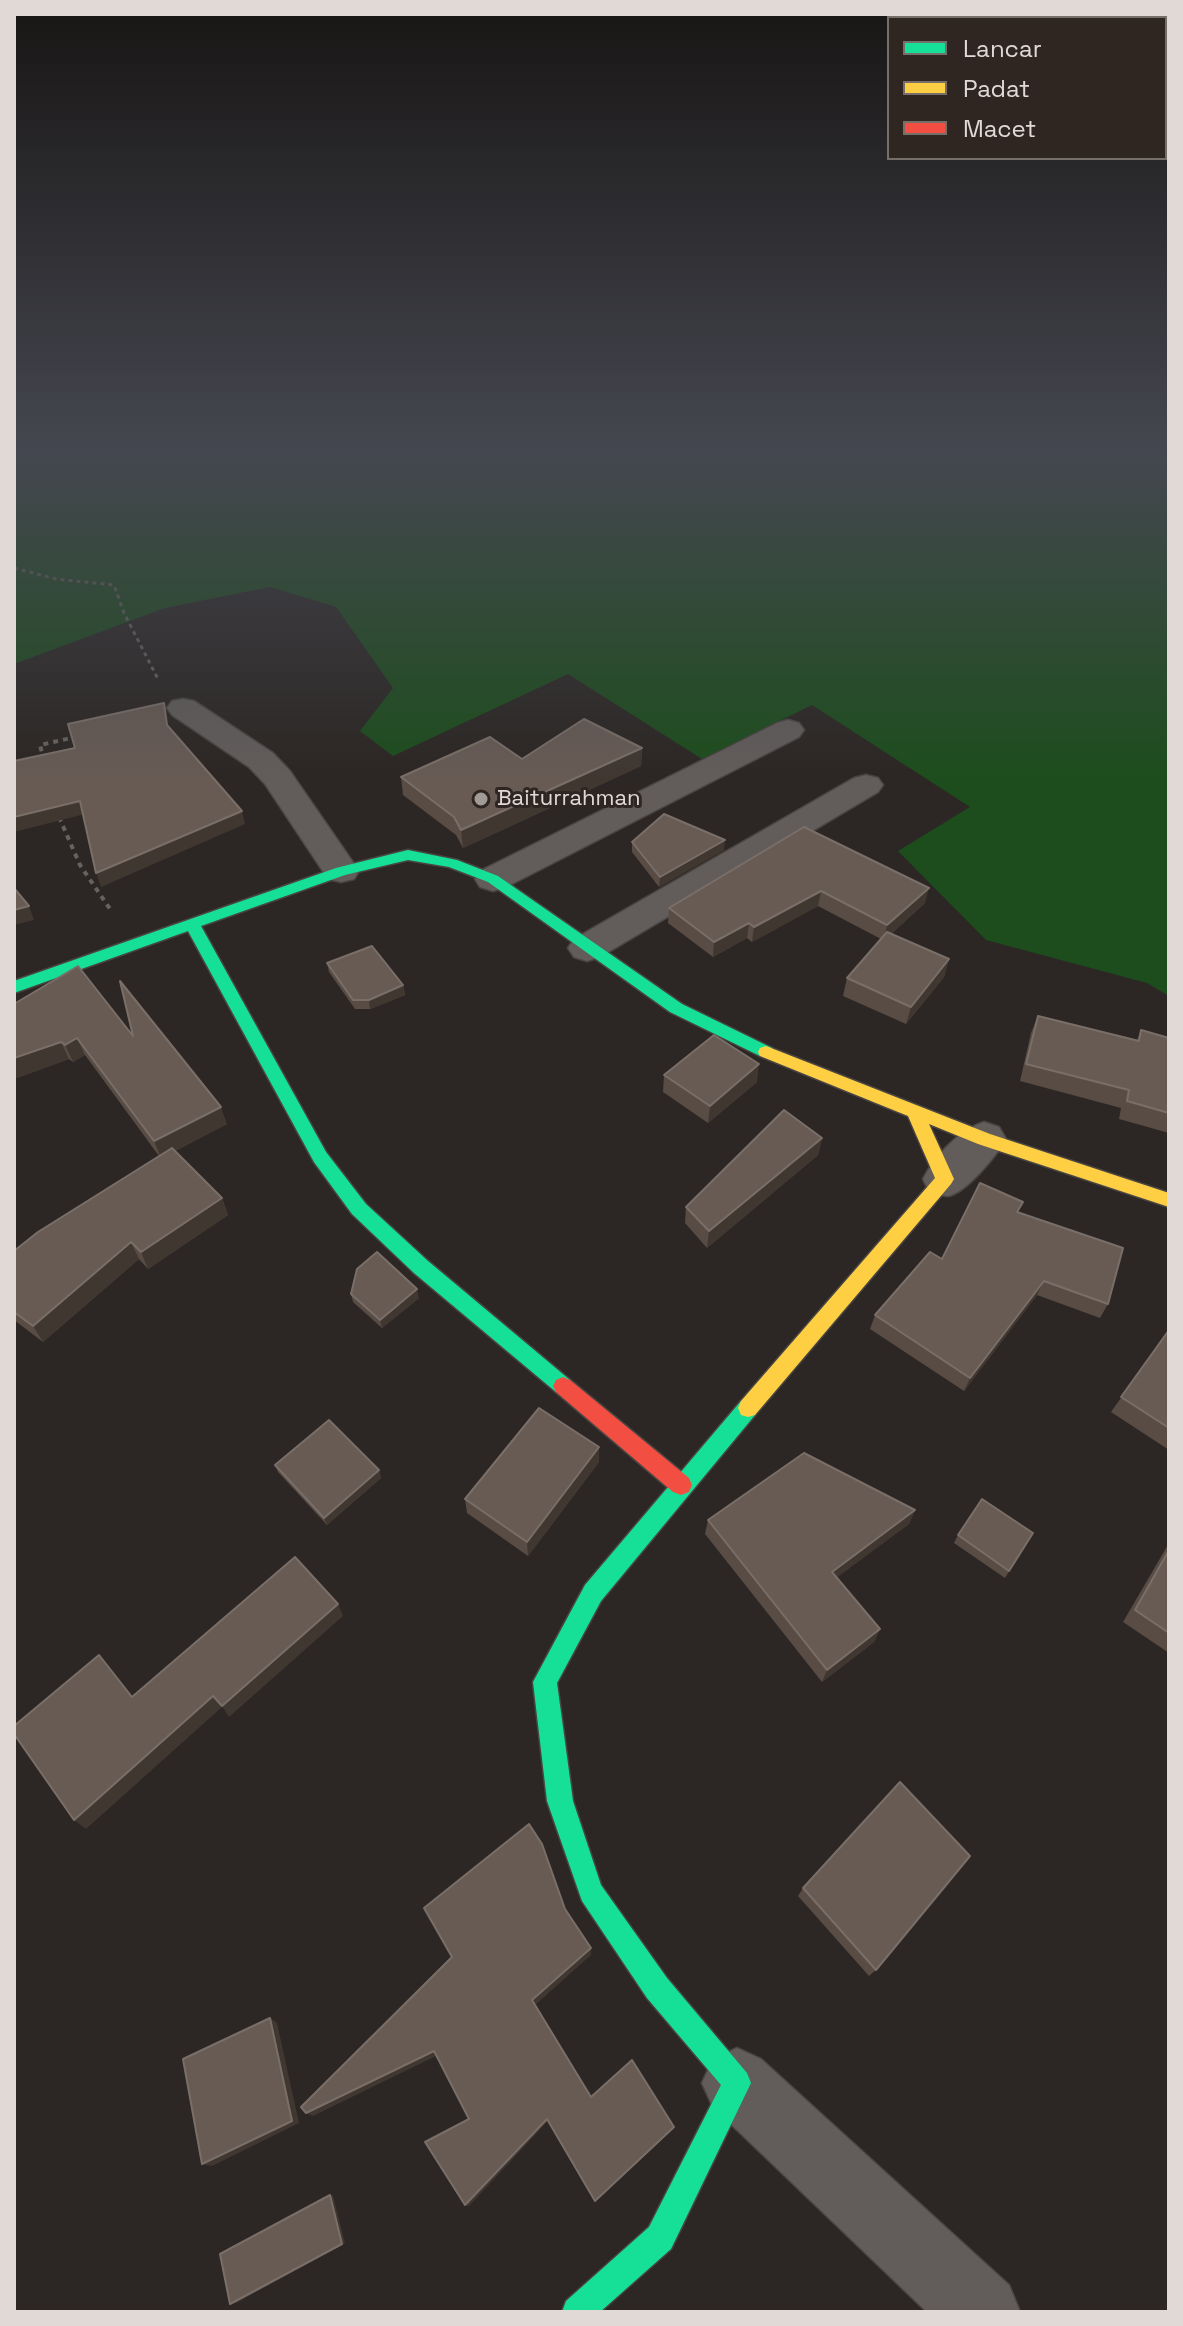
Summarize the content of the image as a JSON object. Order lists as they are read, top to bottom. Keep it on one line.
{"places":["Baiturrahman"],"legend":["Lancar","Padat","Macet"]}
